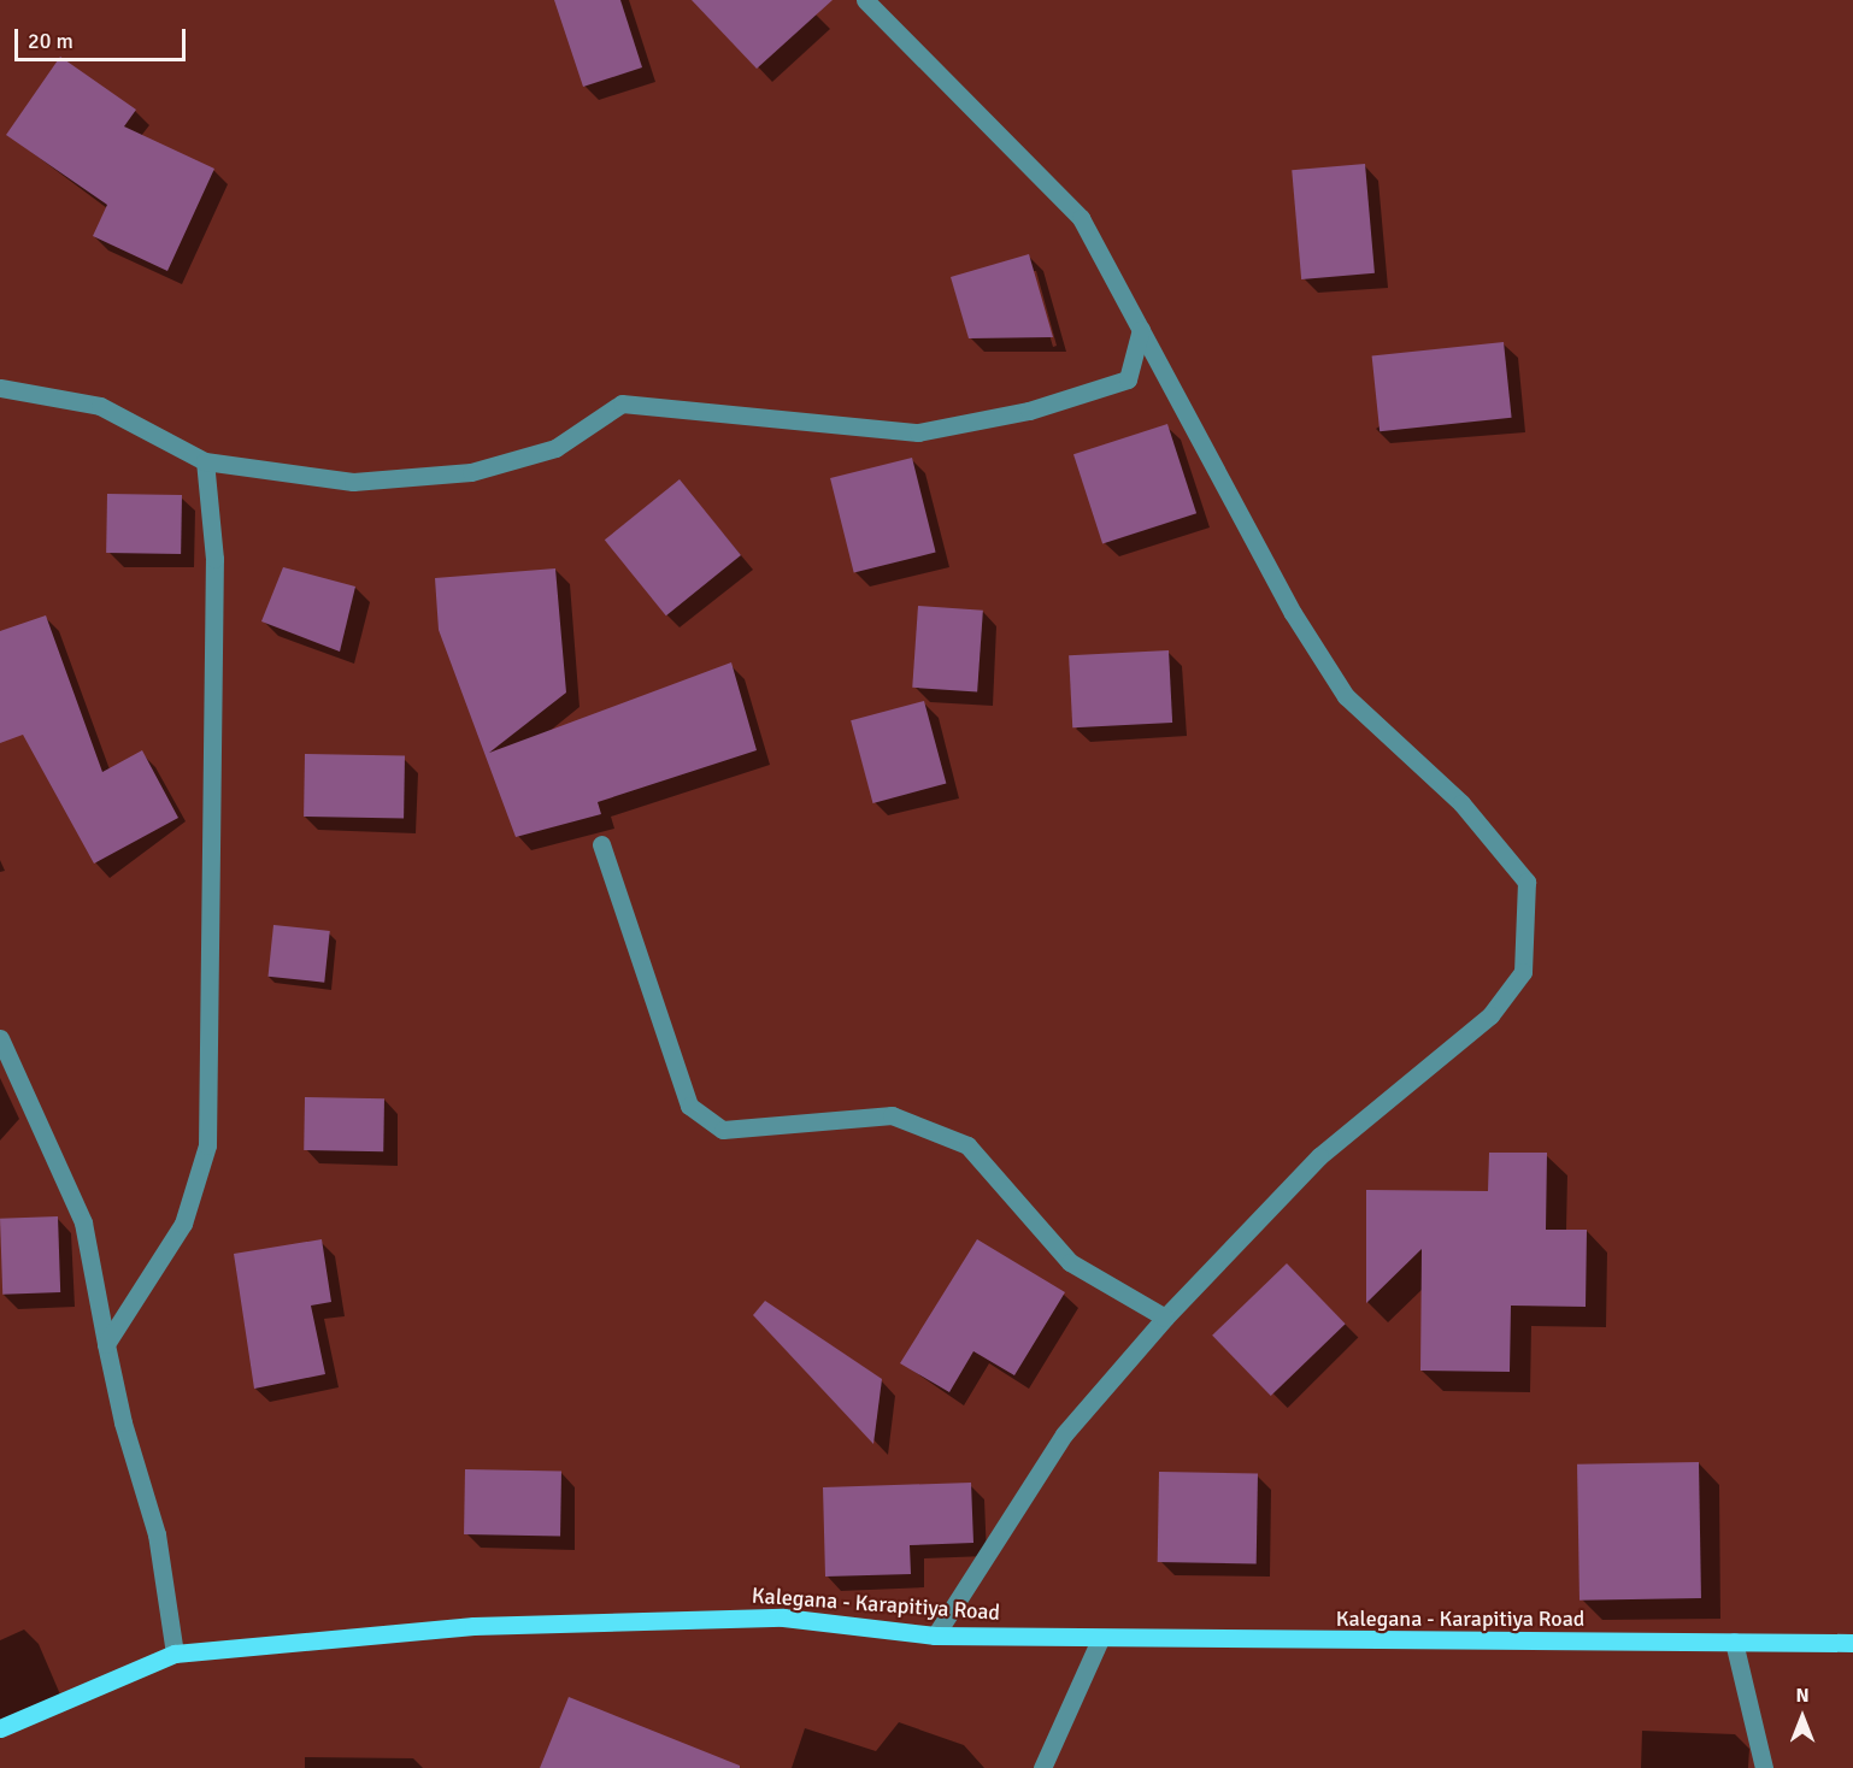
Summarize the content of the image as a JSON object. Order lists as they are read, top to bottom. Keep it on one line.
{"streets":{"main road":["Kalegana - Karapitiya Road"]},"scale_bar":"20 m","north":"top"}
